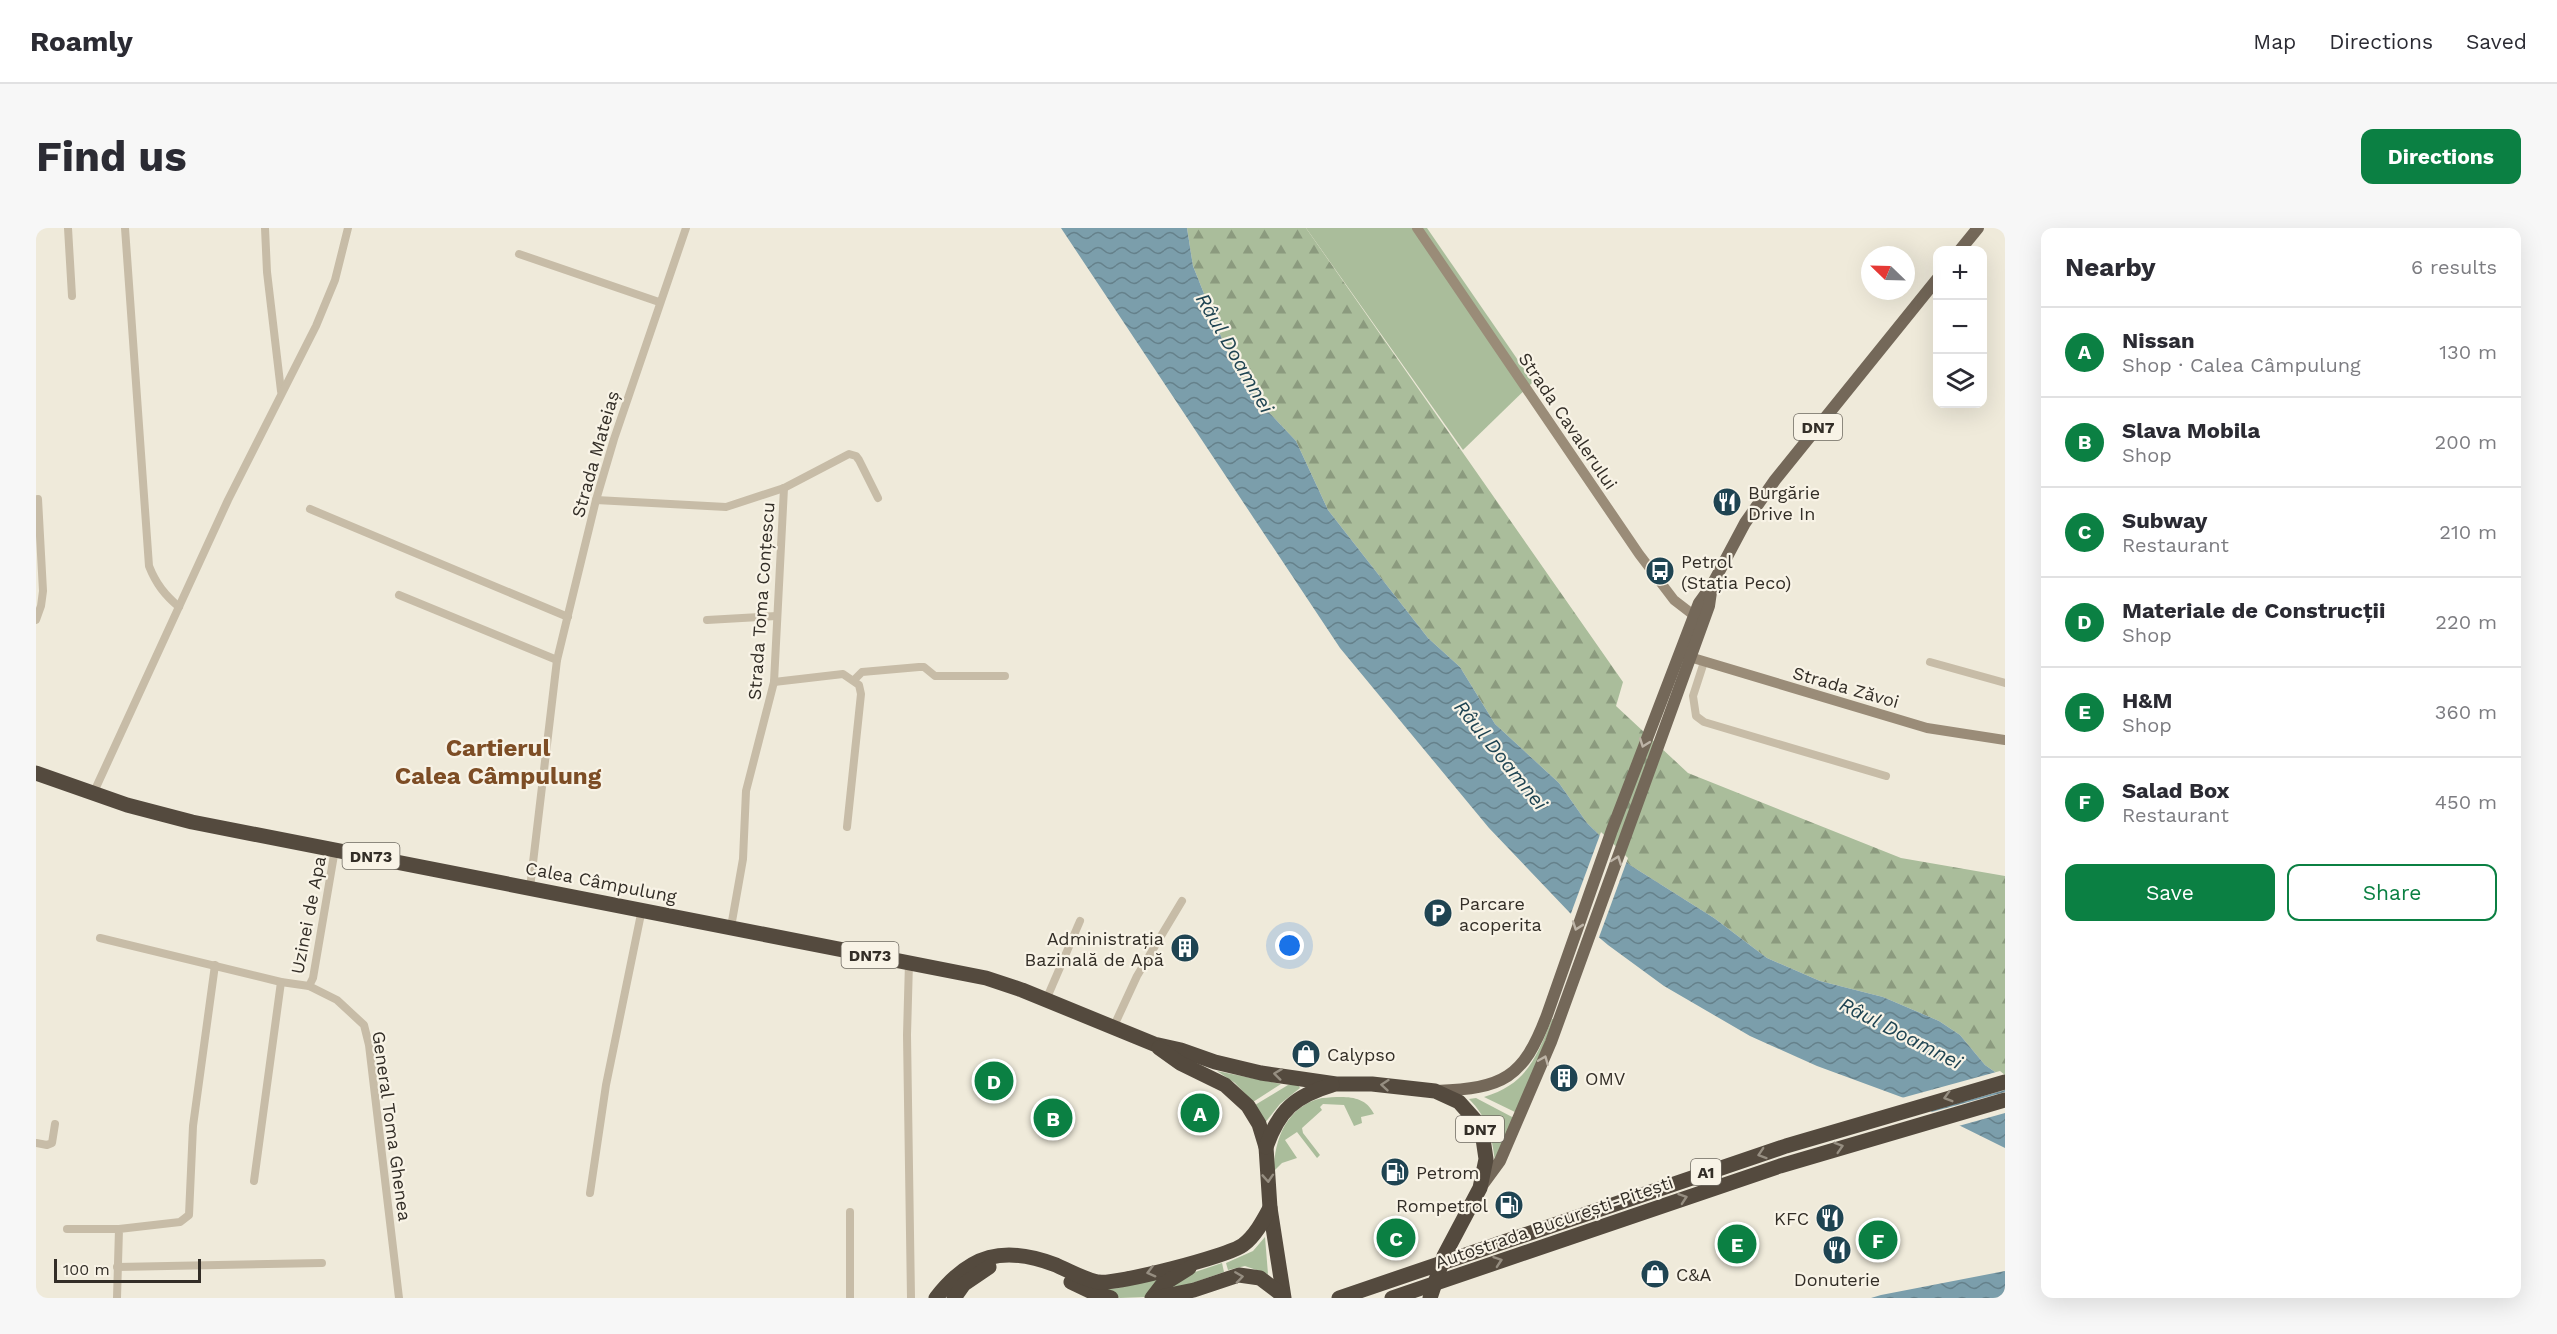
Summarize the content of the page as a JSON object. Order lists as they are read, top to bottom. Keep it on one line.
{"streets":{"highway":["DN7","DN73","Calea Câmpulung","A1","Autostrada București-Pitești"],"main road":["Strada Cavalerului","Strada Zăvoi"],"street":["Strada Mateiaș","Strada Toma Conțescu","Uzinei de Apa","General Toma Ghenea"]},"crossings":[["Strada Cavalerului","DN7"],["DN7","Strada Zăvoi"],["DN7","Calea Câmpulung"],["Strada Mateiaș","Calea Câmpulung"],["Strada Toma Conțescu","Calea Câmpulung"],["Calea Câmpulung","Uzinei de Apa"],["Uzinei de Apa","General Toma Ghenea"]],"districts":["Cartierul Calea Câmpulung"],"water":["Râul Doamnei"],"places":{"restaurant":["Burgărie Drive In","KFC","Donuterie"],"bus stop":["Petrol (Stația Peco)"],"parking":["Parcare acoperita"],"building":["Administrația Bazinală de Apă","OMV"],"shop":["Calypso","C&A"],"fuel station":["Petrom","Rompetrol"]},"scale_bar":"100 m","north":"top left","page":{"header":"Roamly","nav":["Map","Directions","Saved"],"buttons":["Directions",["Save","Share"]],"title":"Find us","heading":["Nearby","6 results"],"map_buttons":["+","−"],"list":[{"mark":"A","name":"Nissan","note":"Shop · Calea Câmpulung","value":"130 m"},{"mark":"B","name":"Slava Mobila","note":"Shop","value":"200 m"},{"mark":"C","name":"Subway","note":"Restaurant","value":"210 m"},{"mark":"D","name":"Materiale de Construcții","note":"Shop","value":"220 m"},{"mark":"E","name":"H&M","note":"Shop","value":"360 m"},{"mark":"F","name":"Salad Box","note":"Restaurant","value":"450 m"}],"pins":["D","A","B","C","F","E"],"scale":"100 m"}}
